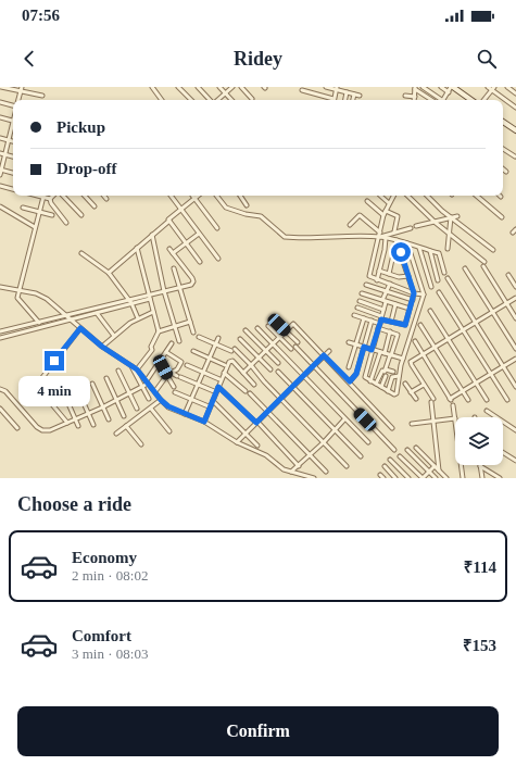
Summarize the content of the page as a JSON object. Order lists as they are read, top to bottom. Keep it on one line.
{"page":{"status":"07:56","header":"Ridey","banner":["Pickup","Drop-off"],"bubble":"4 min","heading":"Choose a ride","list":[{"name":"Economy","note":"2 min · 08:02","value":"₹114"},{"name":"Comfort","note":"3 min · 08:03","value":"₹153"}],"buttons":"Confirm"}}
